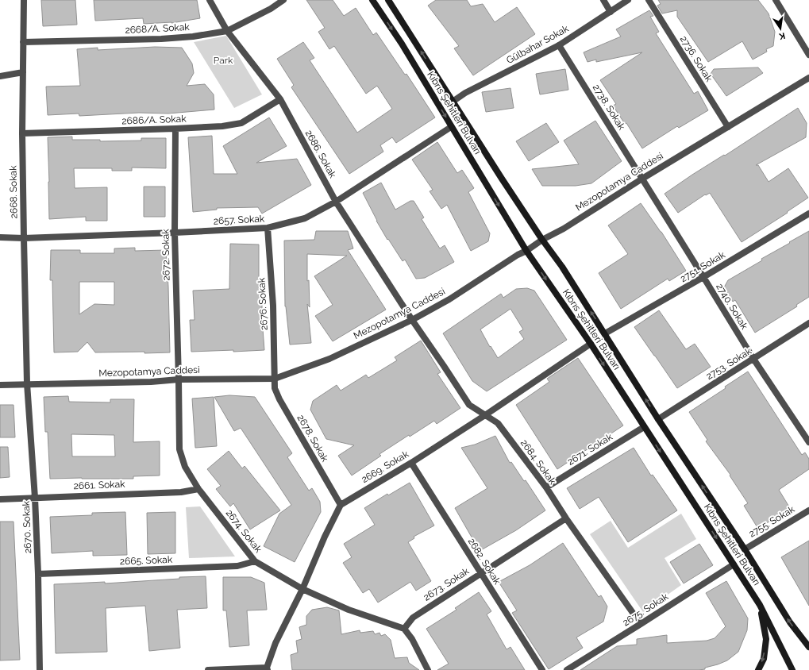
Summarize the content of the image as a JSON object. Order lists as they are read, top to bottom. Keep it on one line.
{"streets":{"main road":["Kıbrıs Şehitleri Bulvarı"],"street":["2668/A. Sokak","Gülbahar Sokak","2736. Sokak","2738. Sokak","2686/A. Sokak","2686. Sokak","Mezopotamya Caddesi","2668. Sokak","2657. Sokak","2672. Sokak","2751. Sokak","2676. Sokak","2740. Sokak","2753. Sokak","2678. Sokak","2671. Sokak","2684. Sokak","2669. Sokak","2661. Sokak","2755. Sokak","2670. Sokak","2674. Sokak","2665. Sokak","2682. Sokak","2673. Sokak","2675. Sokak"]},"crossings":[["2668/A. Sokak","2686. Sokak"],["2668/A. Sokak","2668. Sokak"],["Gülbahar Sokak","2738. Sokak"],["Gülbahar Sokak","Kıbrıs Şehitleri Bulvarı"],["2736. Sokak","Mezopotamya Caddesi"],["2738. Sokak","Mezopotamya Caddesi"],["2738. Sokak","2740. Sokak"],["Kıbrıs Şehitleri Bulvarı","Mezopotamya Caddesi"],["Kıbrıs Şehitleri Bulvarı","2657. Sokak"],["Kıbrıs Şehitleri Bulvarı","2751. Sokak"],["Kıbrıs Şehitleri Bulvarı","2753. Sokak"],["Kıbrıs Şehitleri Bulvarı","2671. Sokak"],["Kıbrıs Şehitleri Bulvarı","2669. Sokak"],["Kıbrıs Şehitleri Bulvarı","2755. Sokak"],["Kıbrıs Şehitleri Bulvarı","2675. Sokak"],["2686/A. Sokak","2686. Sokak"],["2686/A. Sokak","2668. Sokak"],["2686/A. Sokak","2672. Sokak"],["2686. Sokak","Mezopotamya Caddesi"],["2686. Sokak","2657. Sokak"],["2686. Sokak","2684. Sokak"],["Mezopotamya Caddesi","2668. Sokak"],["Mezopotamya Caddesi","2672. Sokak"],["Mezopotamya Caddesi","2676. Sokak"],["Mezopotamya Caddesi","2740. Sokak"],["Mezopotamya Caddesi","2678. Sokak"],["Mezopotamya Caddesi","2684. Sokak"],["Mezopotamya Caddesi","2670. Sokak"],["Mezopotamya Caddesi","2674. Sokak"],["2668. Sokak","2657. Sokak"],["2668. Sokak","2670. Sokak"],["2657. Sokak","2672. Sokak"],["2657. Sokak","2676. Sokak"],["2672. Sokak","2674. Sokak"],["2751. Sokak","2740. Sokak"],["2676. Sokak","2678. Sokak"],["2740. Sokak","2753. Sokak"],["2678. Sokak","2669. Sokak"],["2671. Sokak","2684. Sokak"],["2684. Sokak","2669. Sokak"],["2684. Sokak","2673. Sokak"],["2684. Sokak","2675. Sokak"],["2669. Sokak","2682. Sokak"],["2661. Sokak","2670. Sokak"],["2661. Sokak","2674. Sokak"],["2670. Sokak","2665. Sokak"],["2674. Sokak","2665. Sokak"],["2674. Sokak","2673. Sokak"],["2682. Sokak","2673. Sokak"]],"parks":["Park"],"north":"bottom"}
